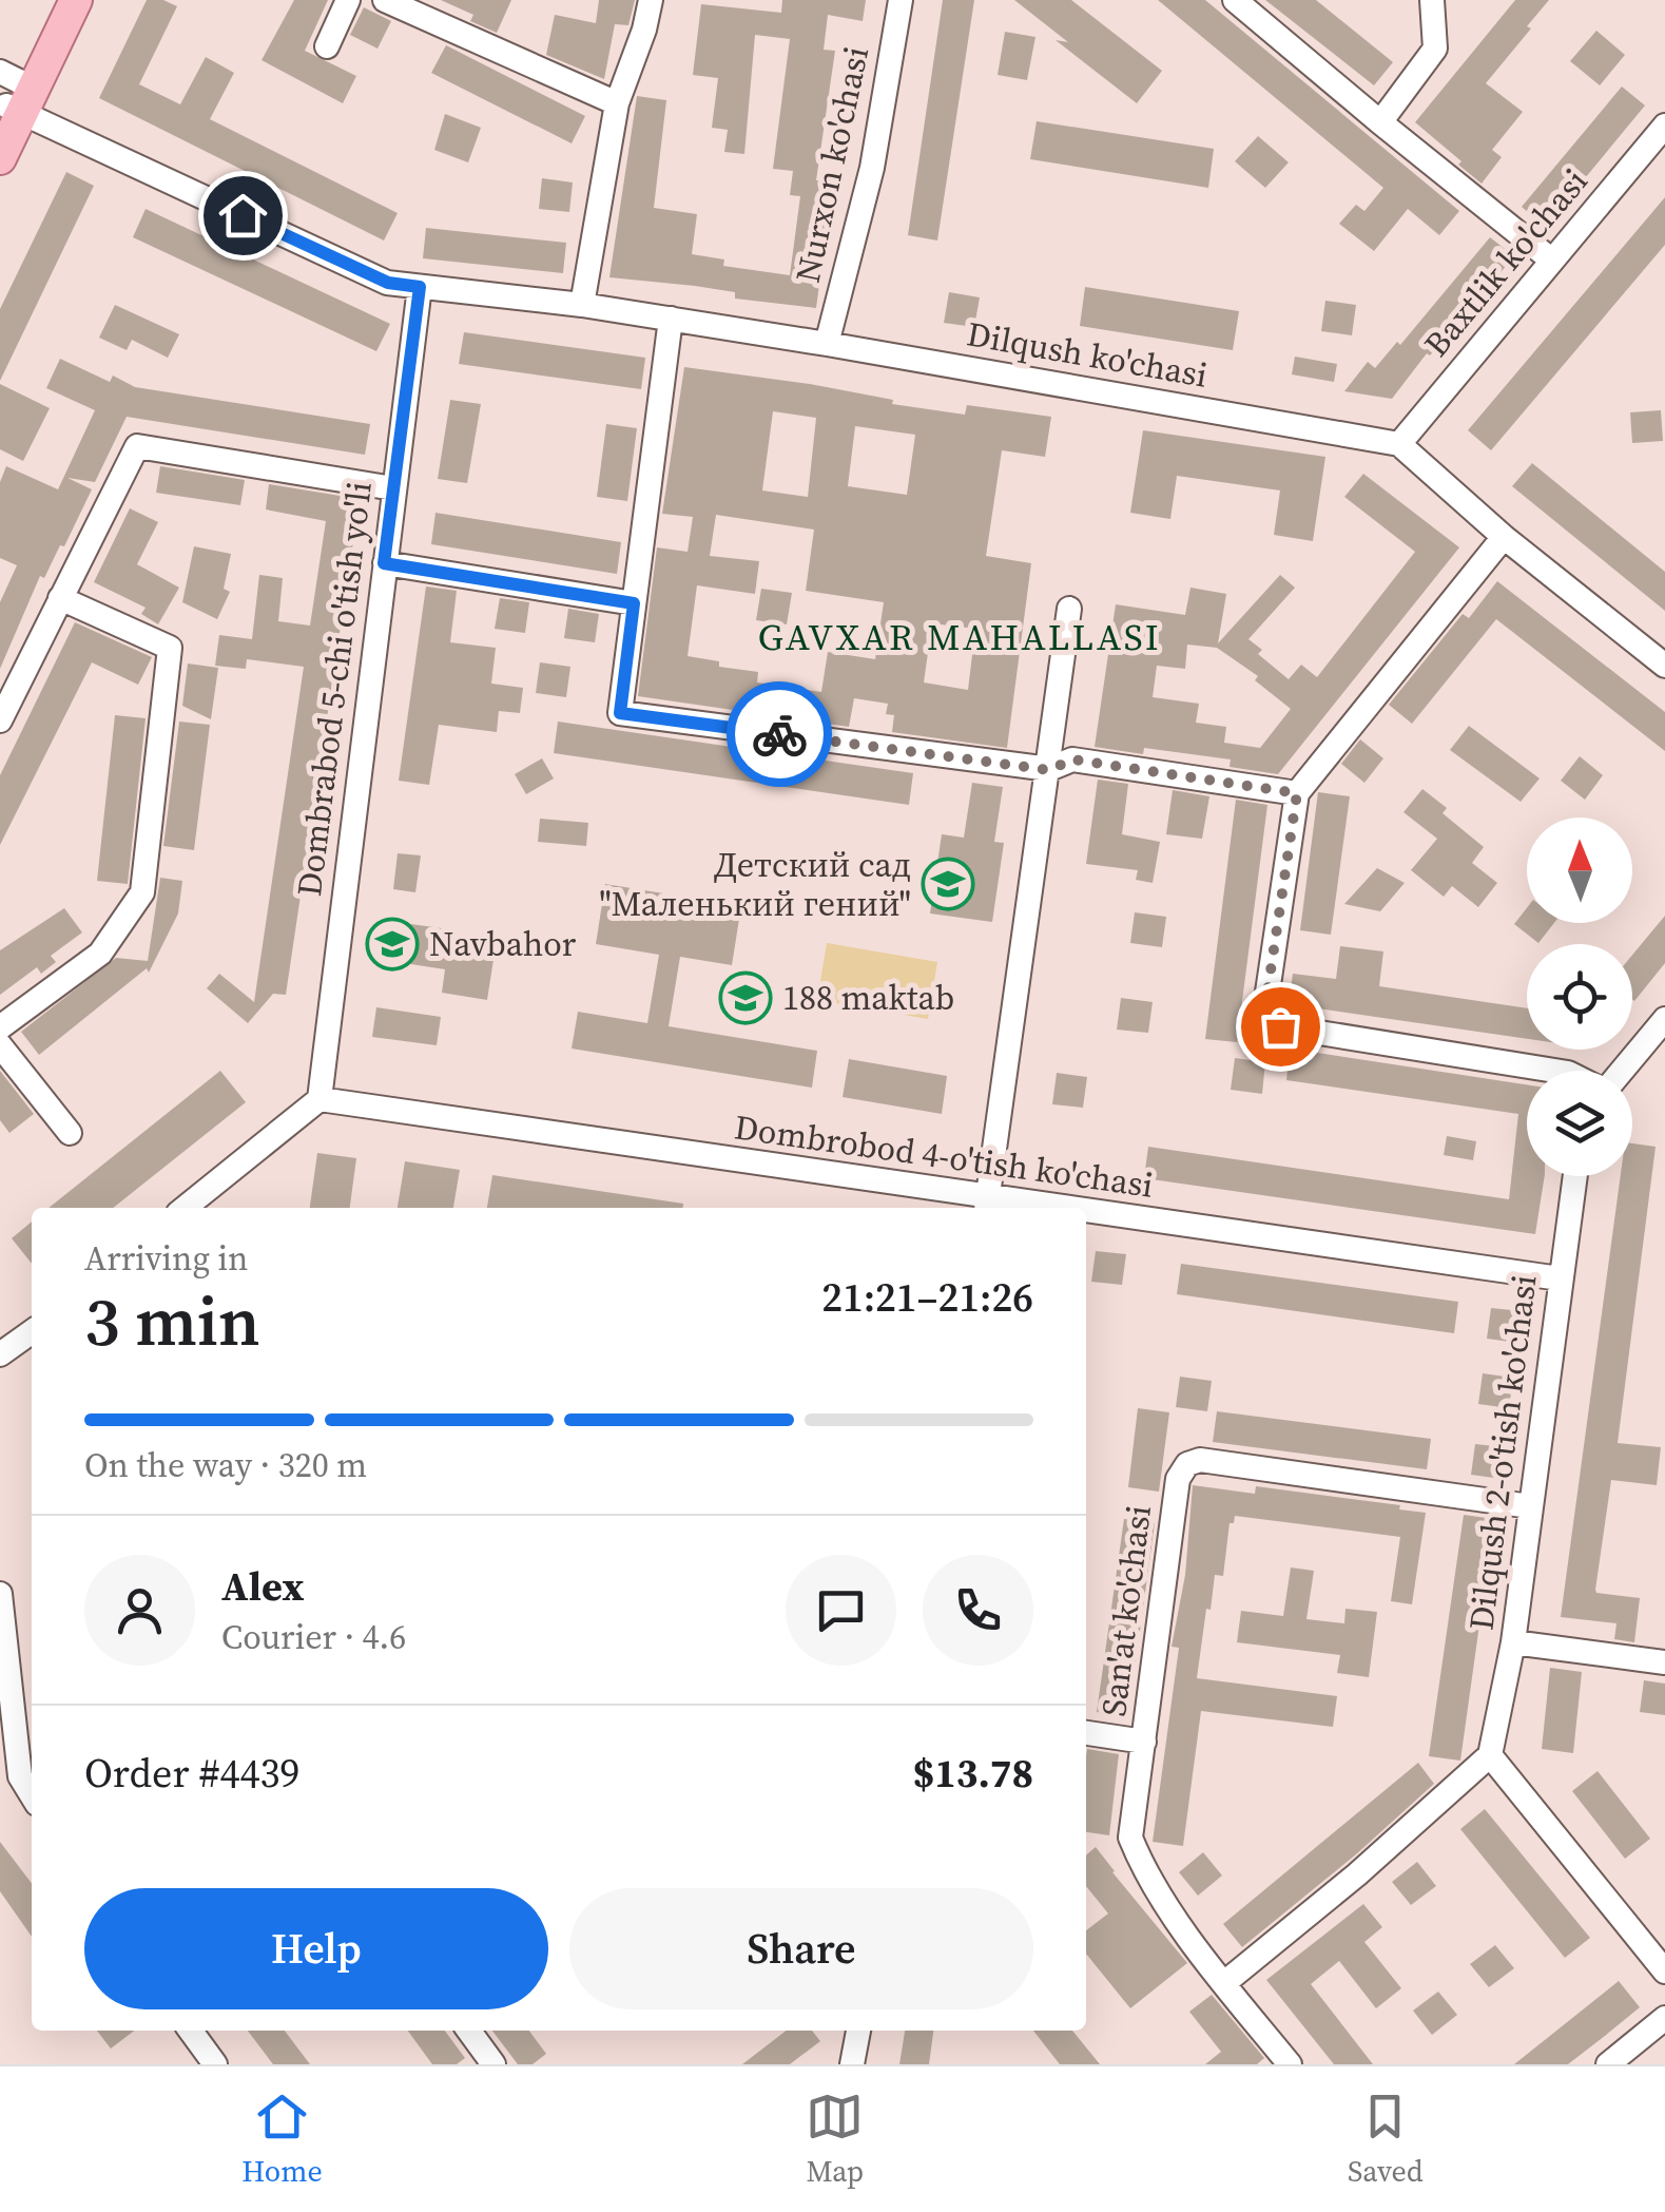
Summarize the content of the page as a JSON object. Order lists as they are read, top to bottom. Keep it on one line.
{"streets":{"street":["Nurxon ko'chasi","Baxtlik ko'chasi","Dilqush ko'chasi","Dombrabod 5-chi o'tish yo'li","Dombrobod 4-o'tish ko'chasi","Dilqush 2-o'tish ko'chasi","San'at ko'chasi"]},"crossings":[["Nurxon ko'chasi","Dilqush ko'chasi"],["Baxtlik ko'chasi","Dilqush ko'chasi"],["Dilqush ko'chasi","Dombrabod 5-chi o'tish yo'li"],["Dombrabod 5-chi o'tish yo'li","Dombrobod 4-o'tish ko'chasi"],["Dombrobod 4-o'tish ko'chasi","Dilqush 2-o'tish ko'chasi"],["Dilqush 2-o'tish ko'chasi","San'at ko'chasi"]],"districts":["GAVXAR MAHALLASI"],"places":{"school or university":["Детский сад \"Маленький гений\"","Navbahor","188 maktab"]},"north":"top","page":{"heading":["3 min","Arriving in","21:21–21:26"],"panel":["Alex","Courier · 4.6","Order #4439","$13.78"],"bar":"On the way · 320 m","buttons":["Help","Share"],"tabs":["Home","Map","Saved"]}}
